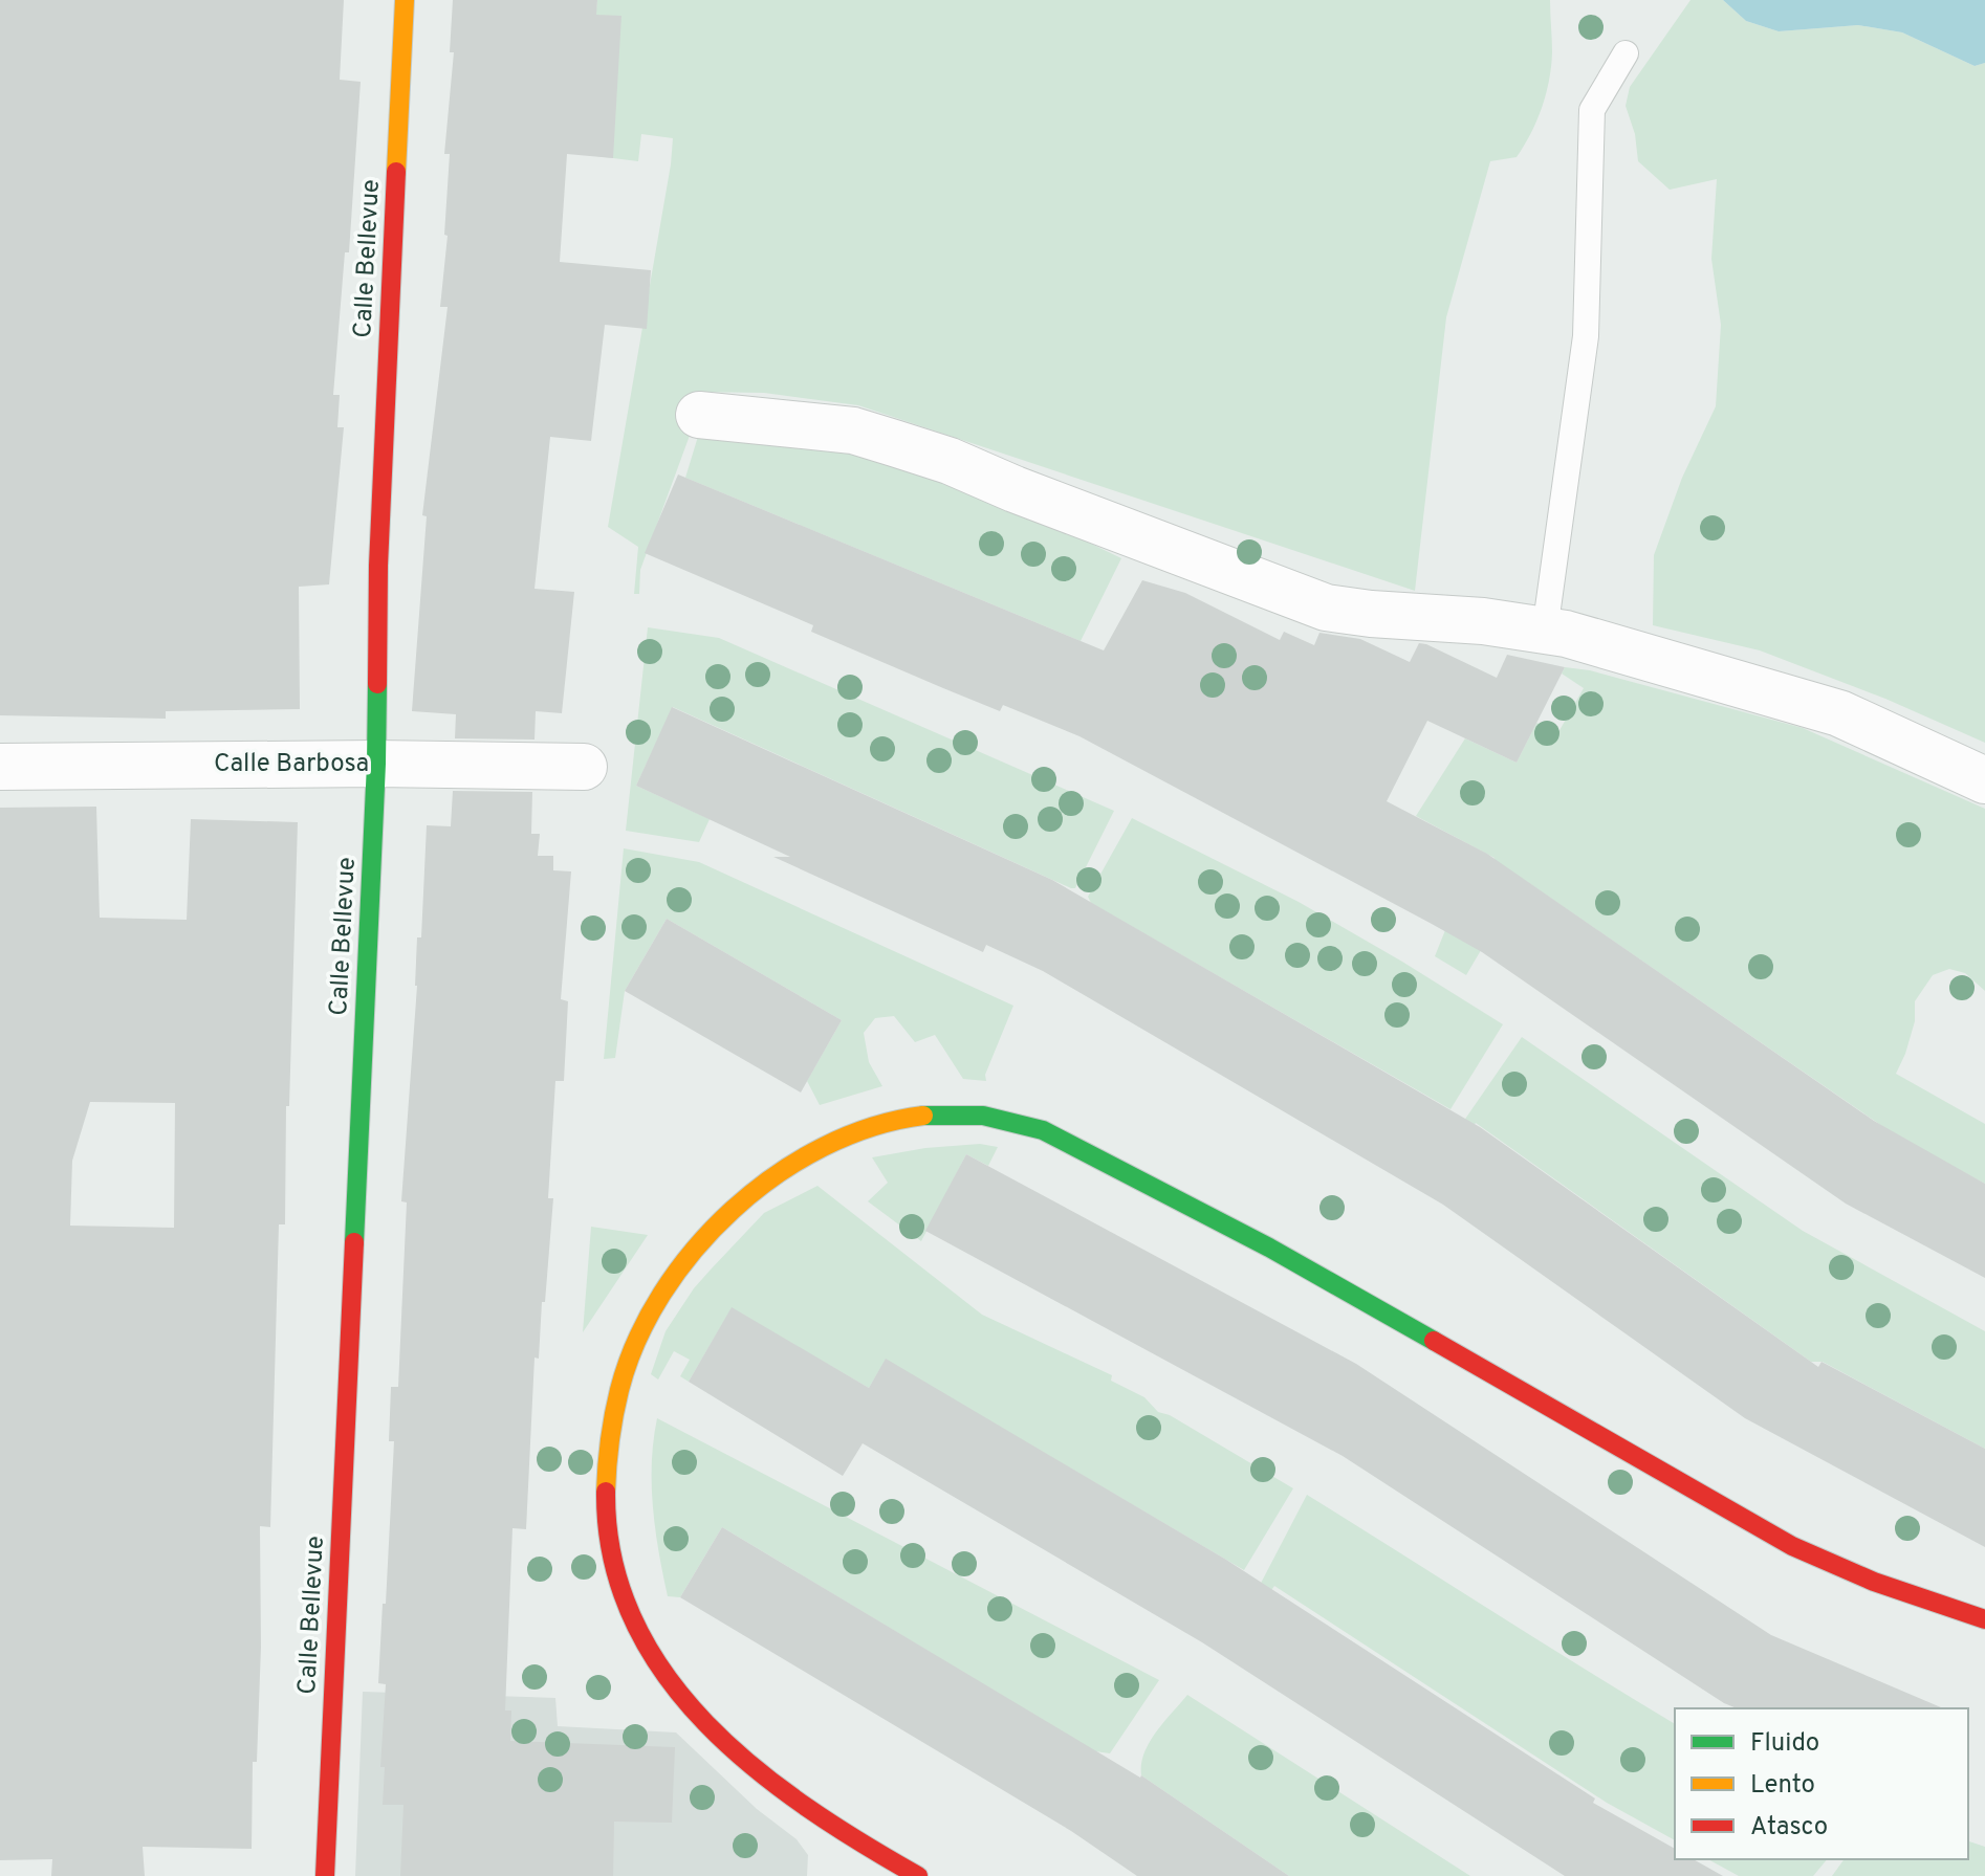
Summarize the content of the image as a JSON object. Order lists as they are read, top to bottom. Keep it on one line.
{"streets":{"street":["Calle Bellevue","Calle Barbosa"]},"crossings":[["Calle Bellevue","Calle Barbosa"]],"legend":["Fluido","Lento","Atasco"]}
